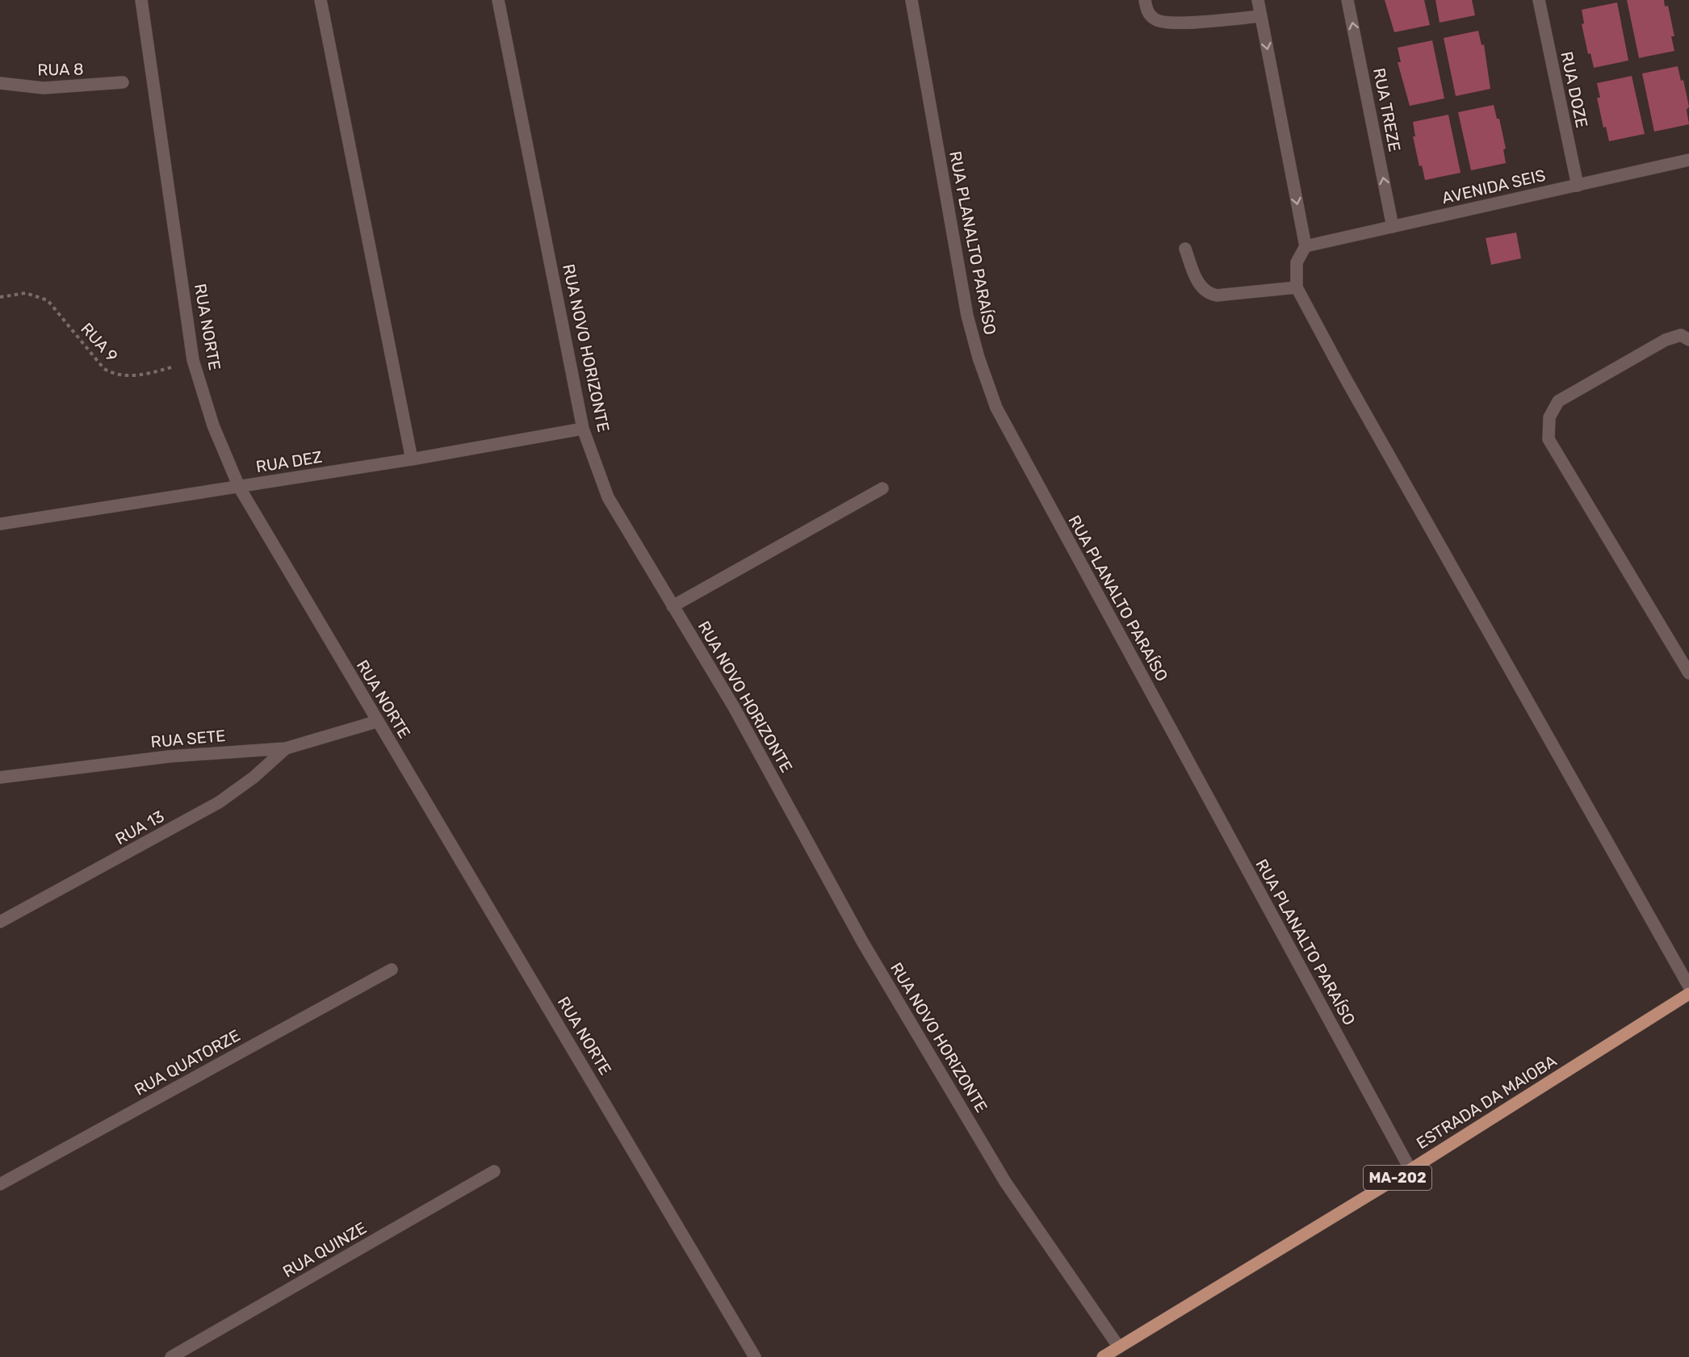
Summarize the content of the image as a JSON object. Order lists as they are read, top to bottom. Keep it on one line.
{"streets":{"main road":["ESTRADA DA MAIOBA","MA-202"],"street":["RUA 8","RUA DOZE","RUA TREZE","AVENIDA SEIS","RUA PLANALTO PARAÍSO","RUA NORTE","RUA NOVO HORIZONTE","RUA DEZ","RUA SETE","RUA 13","RUA QUATORZE","RUA QUINZE"],"path":["RUA 9"]},"crossings":[["RUA DOZE","AVENIDA SEIS"],["RUA TREZE","AVENIDA SEIS"],["RUA PLANALTO PARAÍSO","ESTRADA DA MAIOBA"],["RUA NORTE","RUA 9"],["RUA NORTE","RUA DEZ"],["RUA NORTE","RUA SETE"],["RUA NOVO HORIZONTE","RUA DEZ"],["RUA NOVO HORIZONTE","ESTRADA DA MAIOBA"],["RUA SETE","RUA 13"]]}
